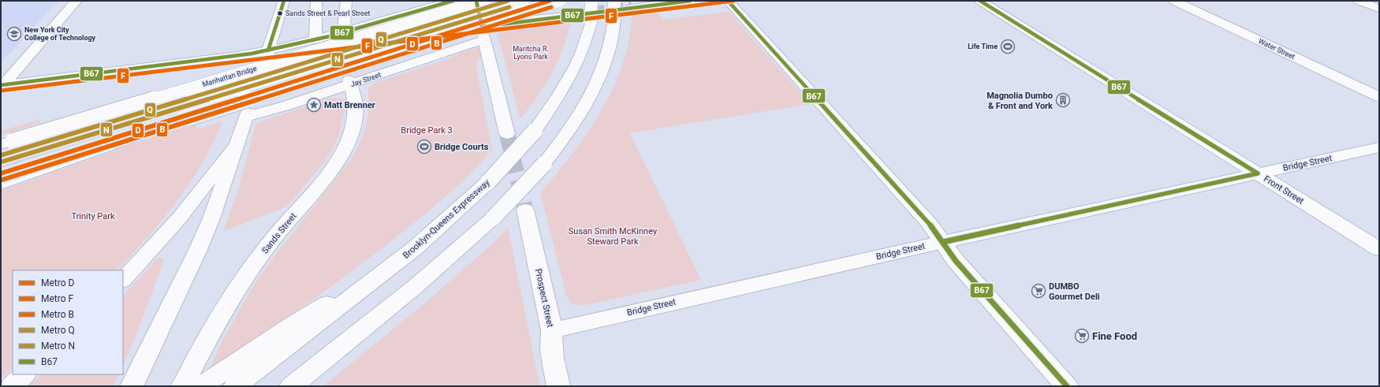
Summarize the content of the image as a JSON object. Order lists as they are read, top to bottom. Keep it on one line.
{"streets":{"main road":["Water Street","Manhattan Bridge","Jay Street","Bridge Street","Front Street","Brooklyn-Queens Expressway","Sands Street","Prospect Street"]},"crossings":[["Jay Street","Sands Street"],["Bridge Street","Front Street"],["Bridge Street","Prospect Street"],["Brooklyn-Queens Expressway","Sands Street"]],"parks":["Maritcha R. Lyons Park","Bridge Park 3","Trinity Park","Susan Smith McKinney Steward Park"],"places":{"other":["Sands Street & Pearl Street"],"school or university":["New York City College of Technology"],"sports":["Life Time","Bridge Courts"],"building":["Magnolia Dumbo & Front and York"],"place":["Matt Brenner"],"supermarket":["DUMBO Gourmet Deli","Fine Food"]},"lines":["metro line D","metro line F","metro line Q","transit line B67","metro line B","metro line N"],"legend":["Metro D","Metro F","Metro B","Metro Q","Metro N","B67"]}
